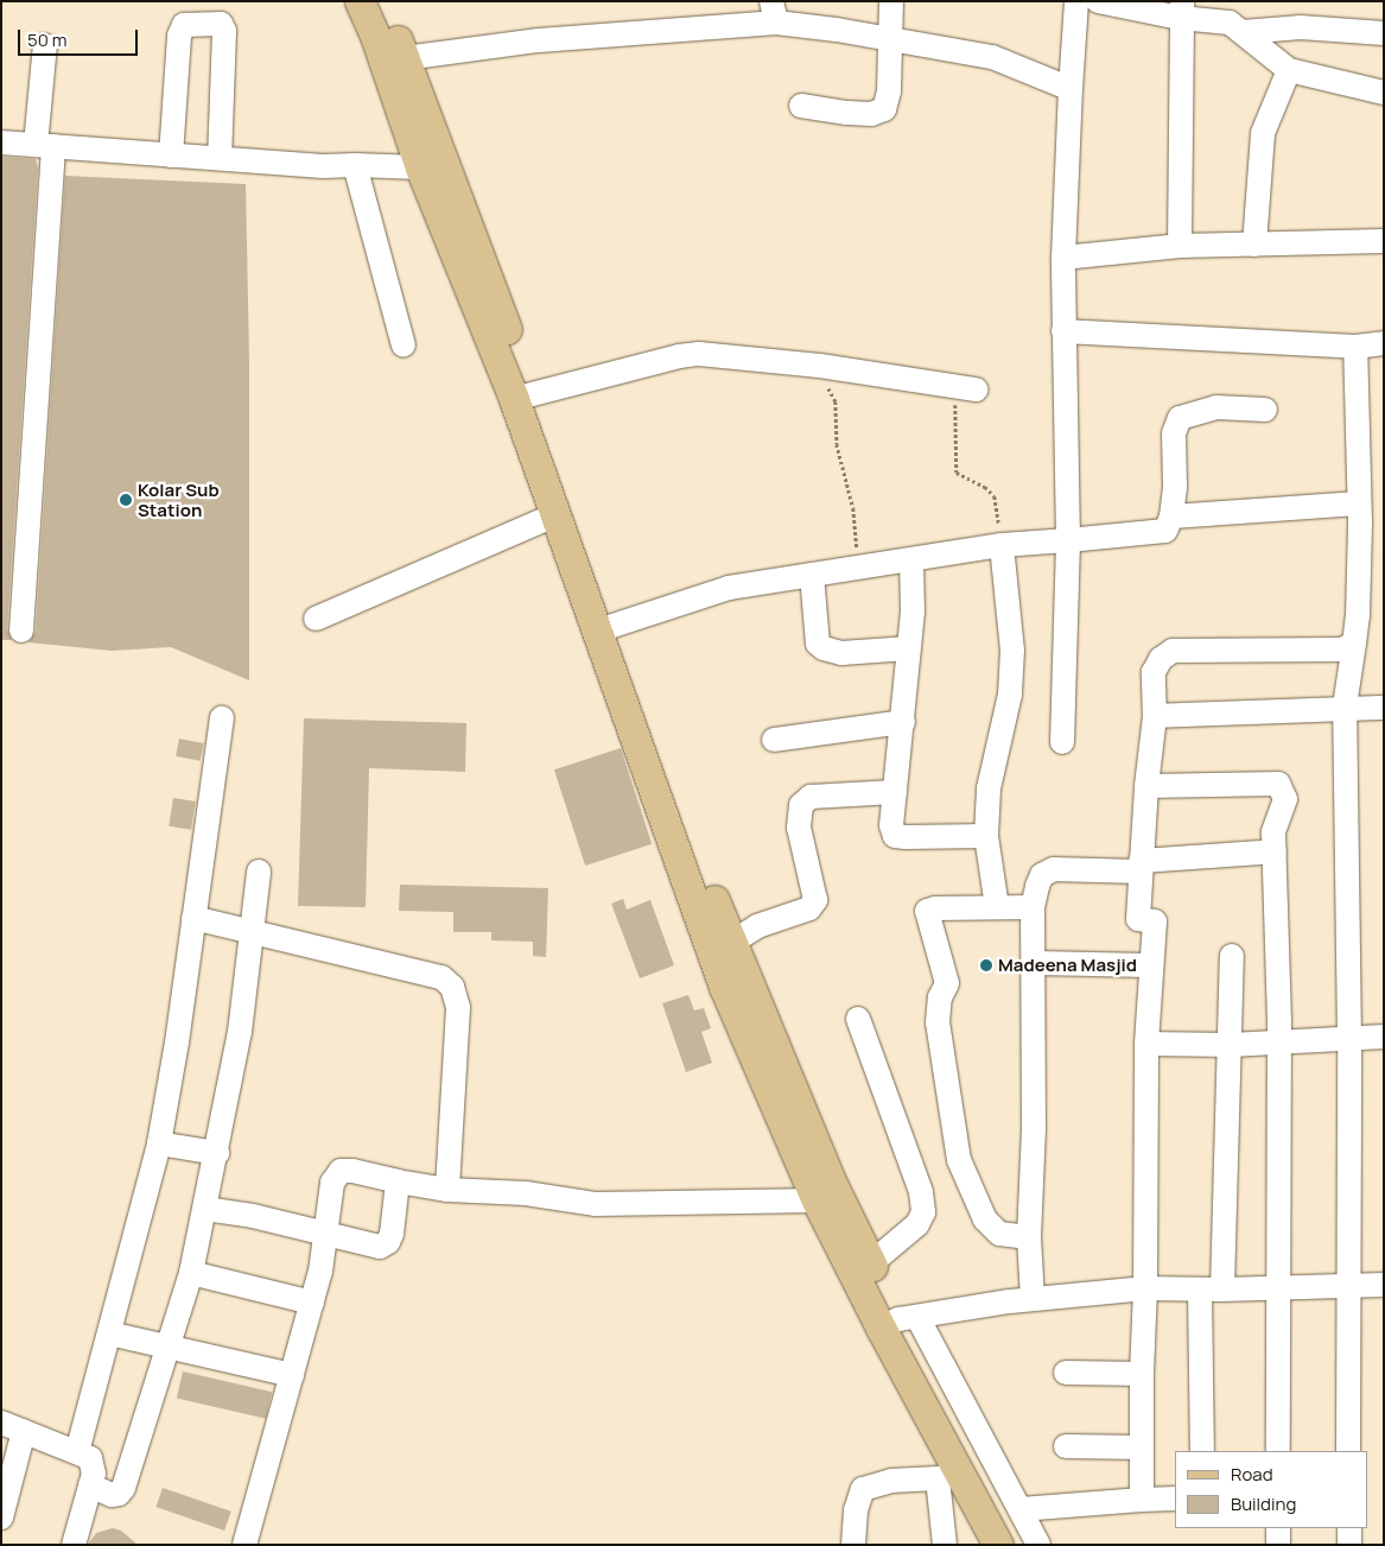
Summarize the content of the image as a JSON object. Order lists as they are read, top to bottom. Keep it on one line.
{"places":["Kolar Sub Station","Madeena Masjid"],"legend":["Road","Building"],"scale_bar":"50 m"}
